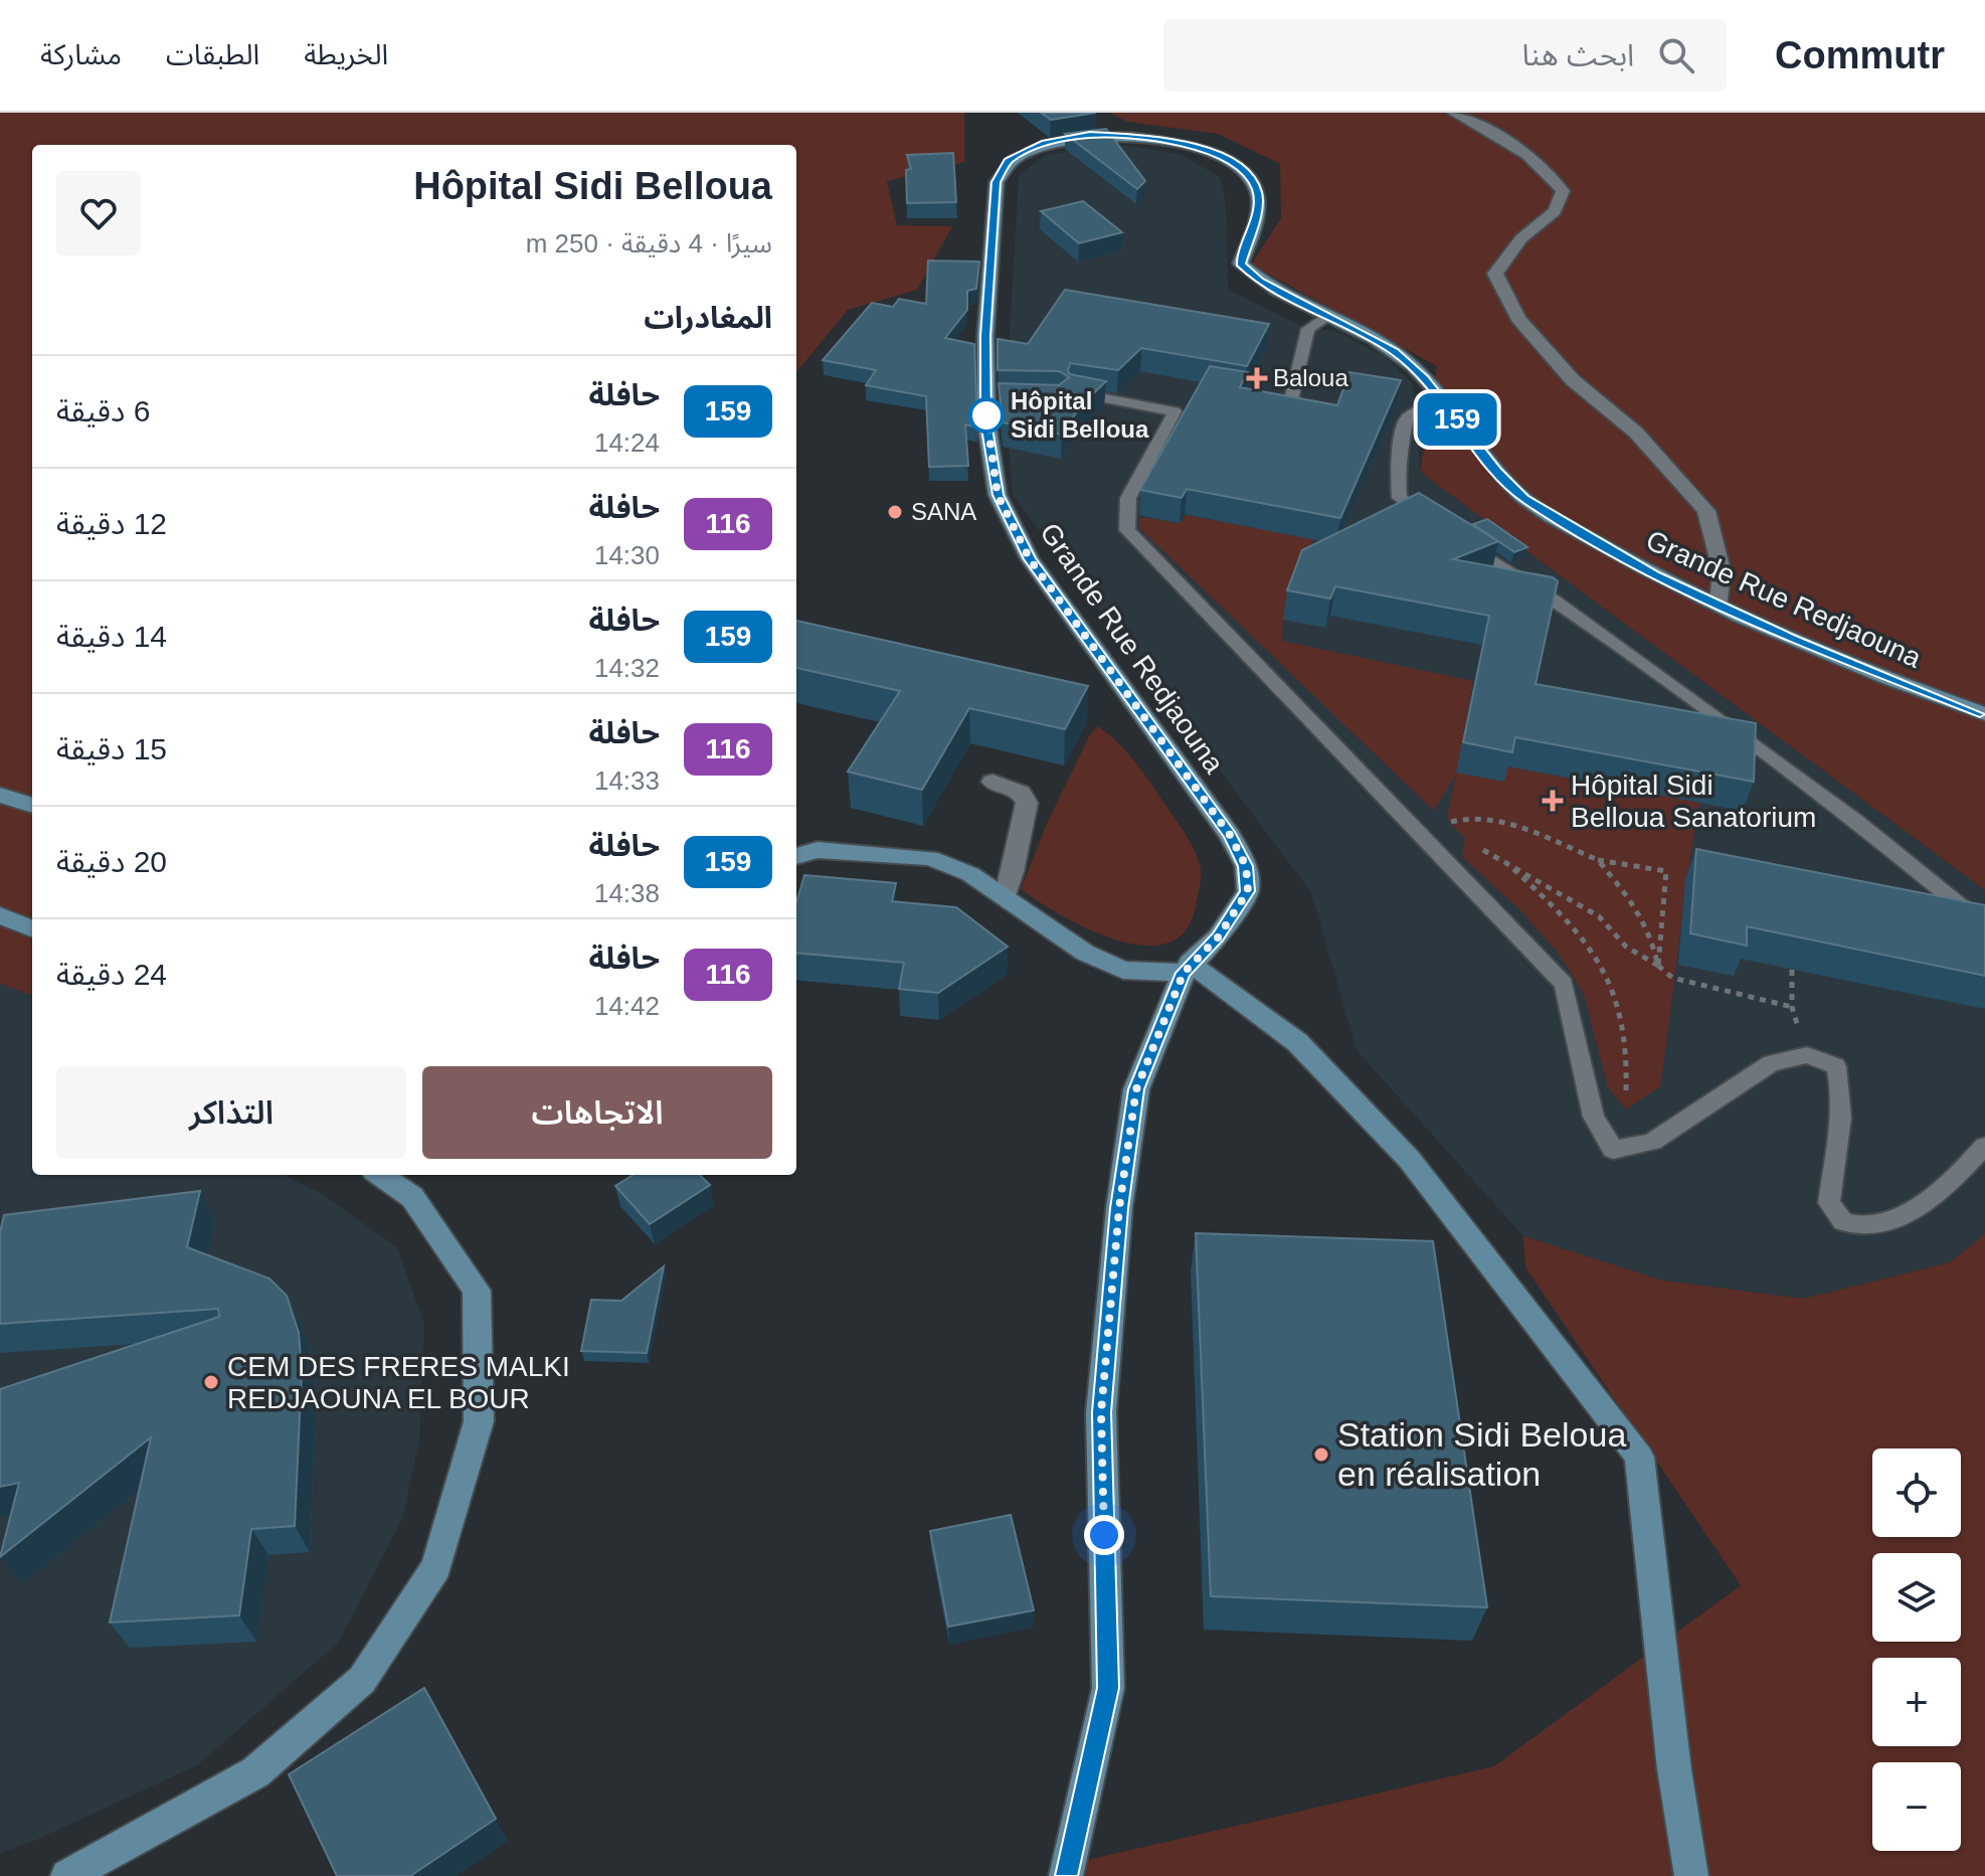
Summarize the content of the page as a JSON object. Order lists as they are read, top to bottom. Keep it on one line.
{"streets":{"street":["Grande Rue Redjaouna"]},"places":{"health":["Baloua","Hôpital Sidi Belloua Sanatorium"],"other":["Hôpital Sidi Belloua","SANA","CEM DES FRERES MALKI REDJAOUNA EL BOUR","Station Sidi Beloua en réalisation"]},"lines":["bus line 159"],"page":{"header":"Commutr","search":"ابحث هنا","nav":["الخريطة","الطبقات","مشاركة"],"on_map":"159","heading":[["Hôpital Sidi Belloua","سيرًا · 4 دقيقة · 250 m"],"المغادرات"],"list":[{"mark":"159","name":"حافلة","note":"14:24","value":"6 دقيقة"},{"mark":"116","name":"حافلة","note":"14:30","value":"12 دقيقة"},{"mark":"159","name":"حافلة","note":"14:32","value":"14 دقيقة"},{"mark":"116","name":"حافلة","note":"14:33","value":"15 دقيقة"},{"mark":"159","name":"حافلة","note":"14:38","value":"20 دقيقة"},{"mark":"116","name":"حافلة","note":"14:42","value":"24 دقيقة"}],"buttons":["الاتجاهات","التذاكر"],"map_buttons":["+","−"]}}
